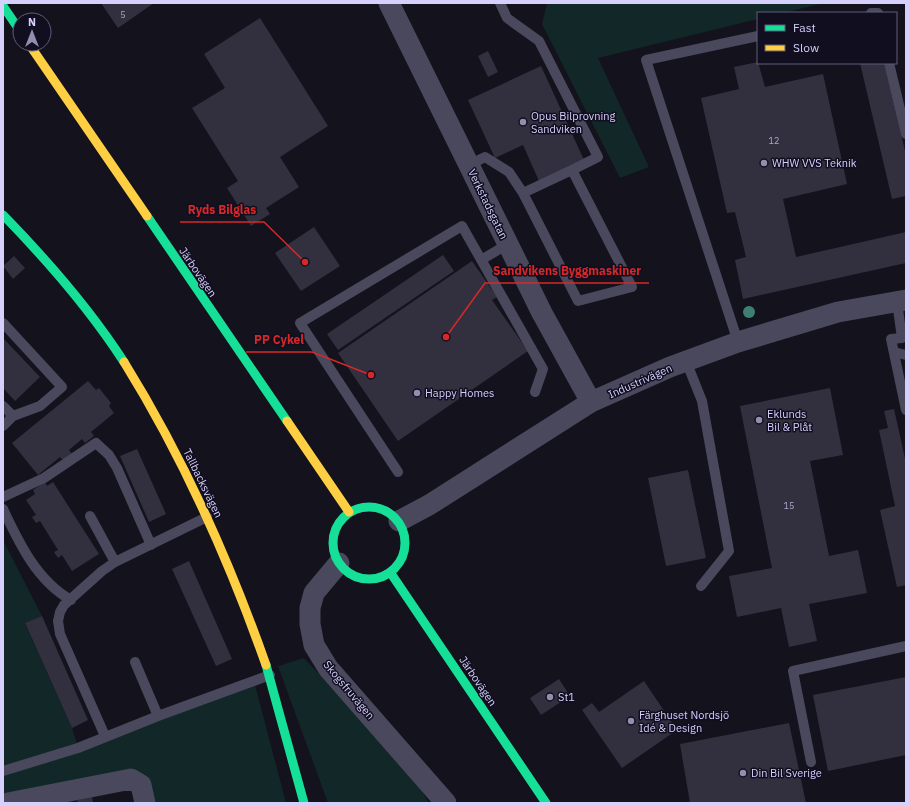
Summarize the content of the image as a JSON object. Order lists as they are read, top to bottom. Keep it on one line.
{"streets":{"main road":["Järbovägen","Tallbacksvägen"],"street":["Verkstadsgatan","Industrivägen","Skogsfruvägen"]},"crossings":[["Verkstadsgatan","Industrivägen"],["Järbovägen","Industrivägen"],["Järbovägen","Skogsfruvägen"],["Industrivägen","Skogsfruvägen"]],"places":["Opus Bilprovning Sandviken","WHW VVS Teknik","Ryds Bilglas","Sandvikens Byggmaskiner","PP Cykel","Happy Homes","Eklunds Bil & Plåt","St1","Färghuset Nordsjö Idé & Design","Din Bil Sverige"],"house_numbers":["5","12","15"],"legend":["Fast","Slow"],"north":"top"}
